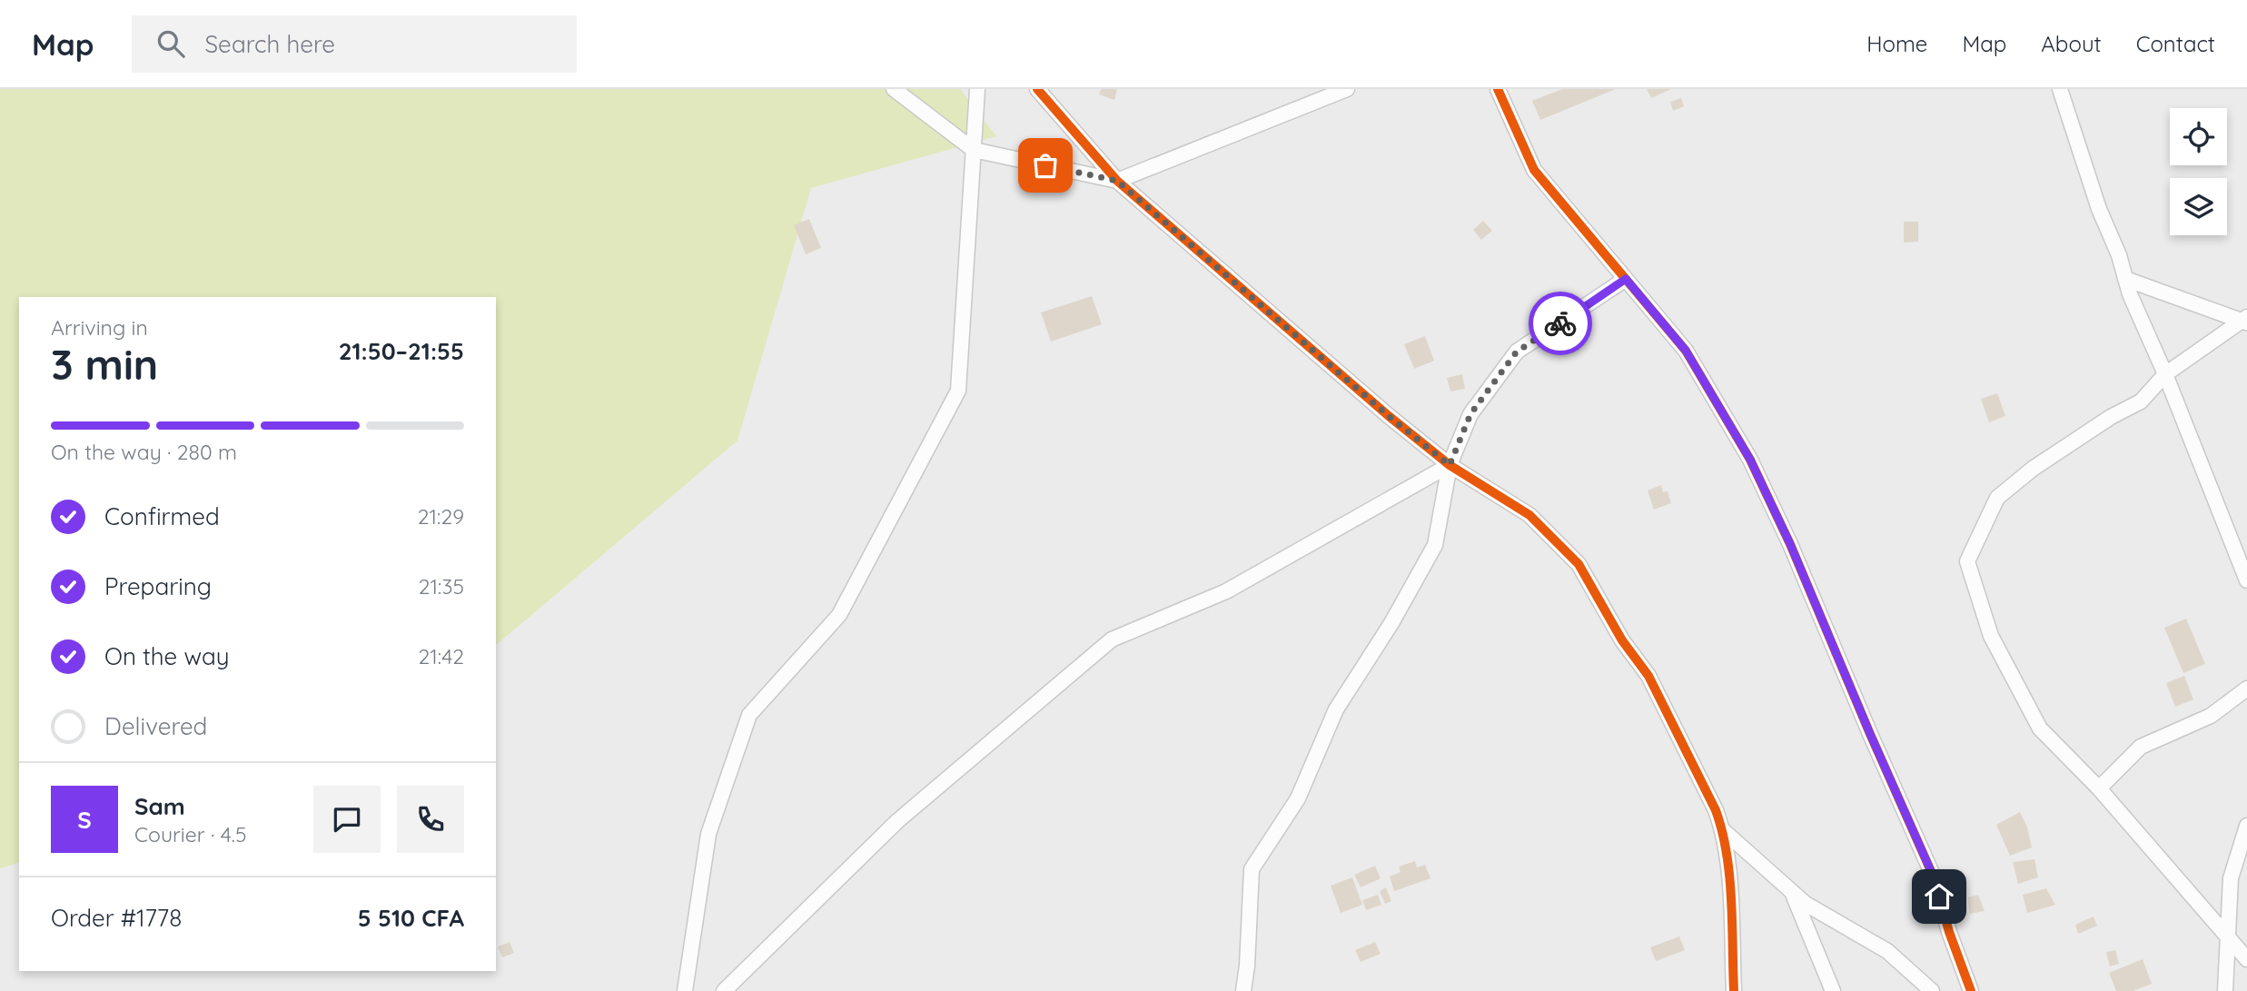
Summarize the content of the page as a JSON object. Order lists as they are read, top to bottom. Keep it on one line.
{"page":{"header":"Map","search":"Search here","nav":["Home","Map","About","Contact"],"heading":["3 min","Arriving in","21:50–21:55"],"panel":["Sam","Courier · 4.5","Order #1778","5 510 CFA"],"bar":"On the way · 280 m","list":[["Confirmed","21:29"],["Preparing","21:35"],["On the way","21:42"],"Delivered"],"round":"S"}}
